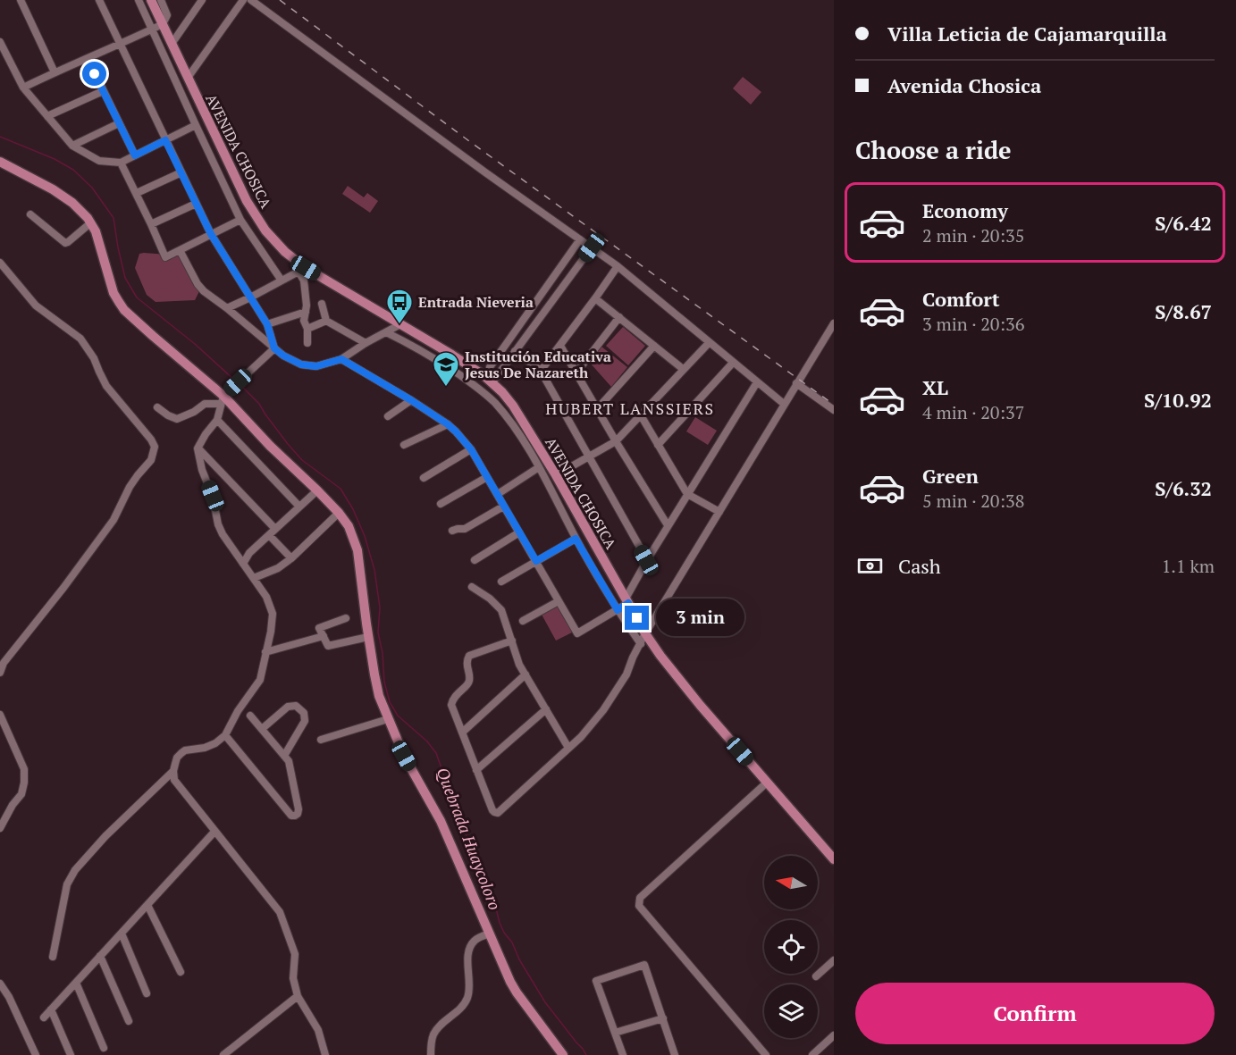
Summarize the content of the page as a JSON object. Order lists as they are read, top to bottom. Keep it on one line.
{"streets":{"main road":["AVENIDA CHOSICA"]},"districts":["HUBERT LANSSIERS"],"water":["Quebrada Huaycoloro"],"places":{"bus stop":["Entrada Nieveria"],"school or university":["Institución Educativa Jesus De Nazareth"]},"north":"left","page":{"banner":["Villa Leticia de Cajamarquilla","Avenida Chosica"],"heading":"Choose a ride","list":[{"name":"Economy","note":"2 min · 20:35","value":"S/6.42"},{"name":"Comfort","note":"3 min · 20:36","value":"S/8.67"},{"name":"XL","note":"4 min · 20:37","value":"S/10.92"},{"name":"Green","note":"5 min · 20:38","value":"S/6.32"}],"pay":["Cash","1.1 km"],"bubble":"3 min","buttons":"Confirm"}}
